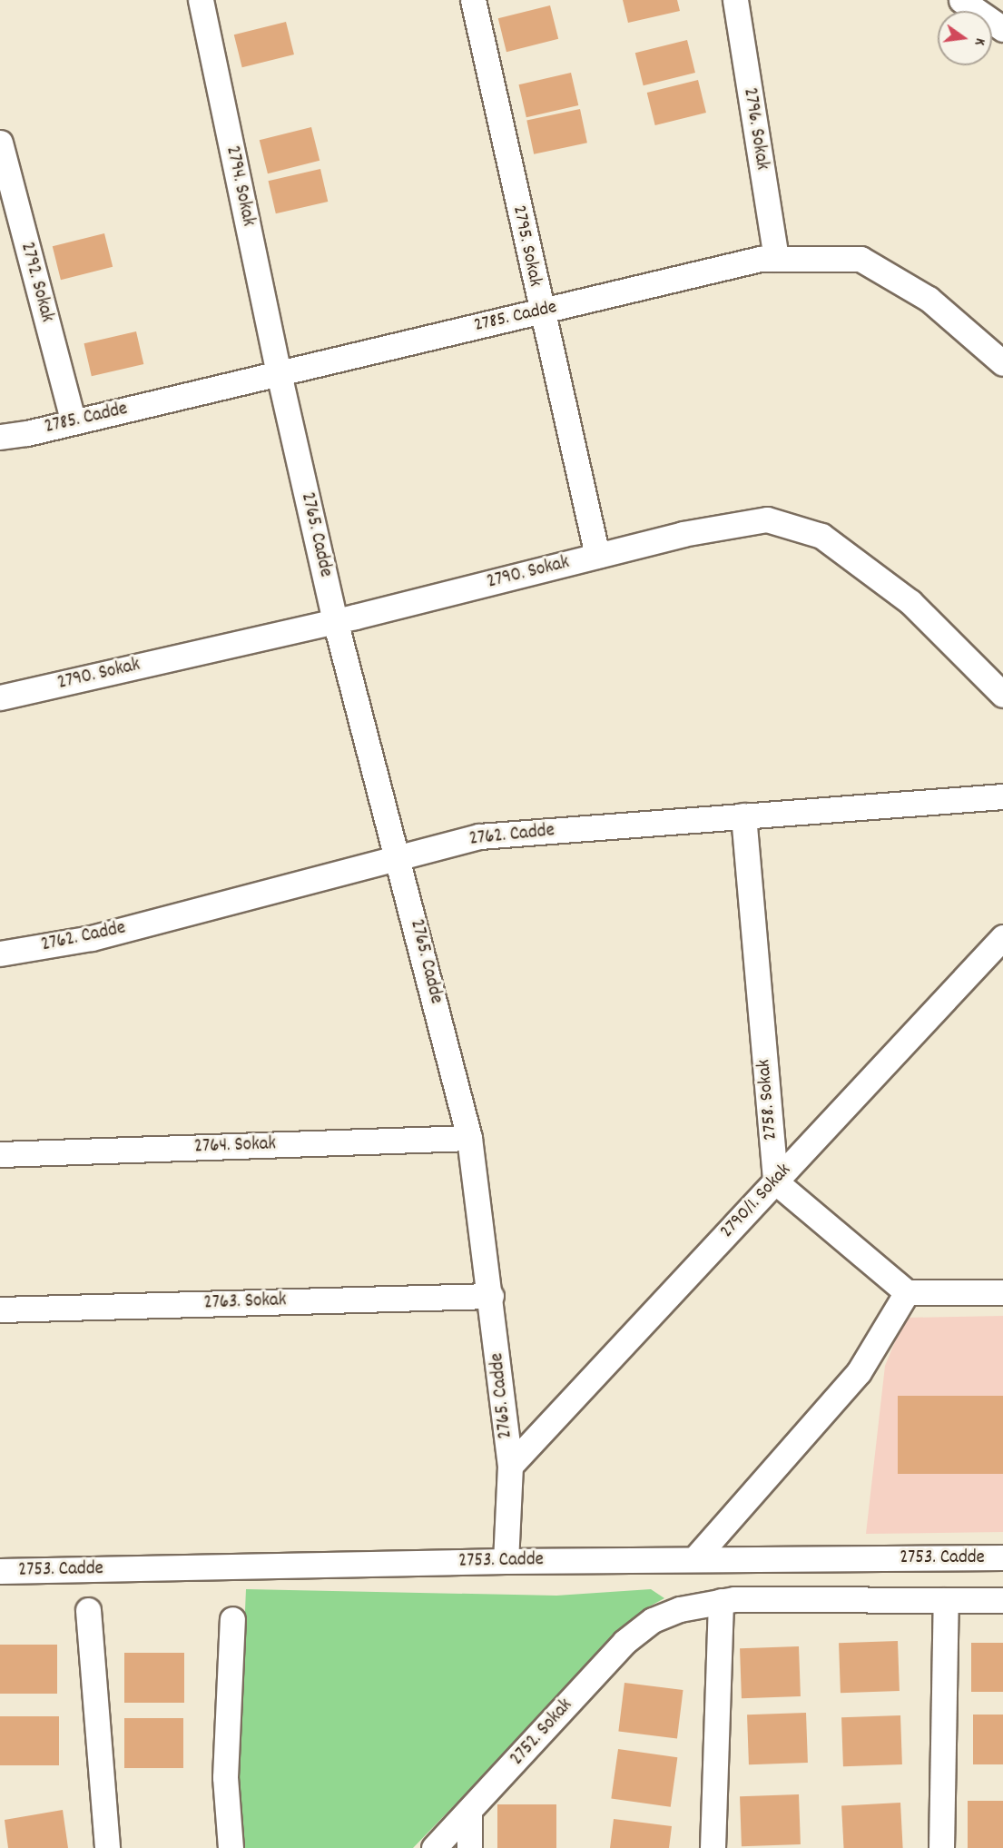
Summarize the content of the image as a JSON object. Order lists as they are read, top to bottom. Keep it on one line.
{"streets":{"street":["2796. Sokak","2794. Sokak","2795. Sokak","2792. Sokak","2785. Cadde","2765. Cadde","2790. Sokak","2762. Cadde","2758. Sokak","2764. Sokak","2790/1. Sokak","2763. Sokak","2753. Cadde","2752. Sokak"]},"crossings":[["2796. Sokak","2785. Cadde"],["2794. Sokak","2785. Cadde"],["2794. Sokak","2765. Cadde"],["2795. Sokak","2785. Cadde"],["2795. Sokak","2790. Sokak"],["2792. Sokak","2785. Cadde"],["2785. Cadde","2765. Cadde"],["2765. Cadde","2790. Sokak"],["2765. Cadde","2762. Cadde"],["2765. Cadde","2764. Sokak"],["2765. Cadde","2790/1. Sokak"],["2765. Cadde","2763. Sokak"],["2765. Cadde","2753. Cadde"],["2762. Cadde","2758. Sokak"],["2758. Sokak","2790/1. Sokak"]],"north":"right"}
